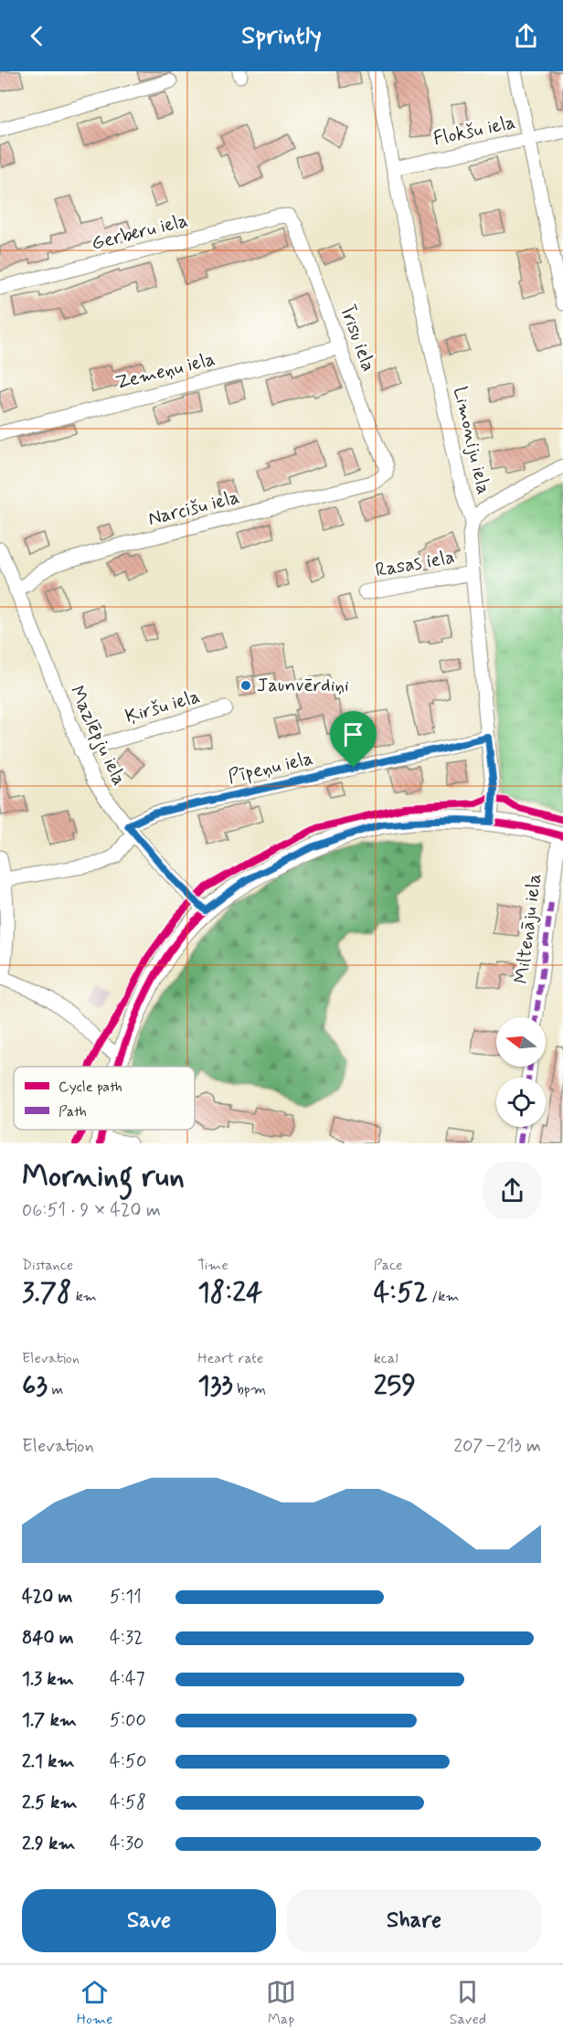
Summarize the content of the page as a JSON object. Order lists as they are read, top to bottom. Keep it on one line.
{"streets":{"street":["Flokšu iela","Gerberu iela","Īrisu iela","Zemeņu iela","Limoniju iela","Narcišu iela","Rasas iela","Ķiršu iela","Mazlēpju iela","Pīpeņu iela","Miltenāju iela"]},"crossings":[["Flokšu iela","Limoniju iela"],["Gerberu iela","Īrisu iela"],["Īrisu iela","Zemeņu iela"],["Īrisu iela","Narcišu iela"],["Limoniju iela","Rasas iela"],["Limoniju iela","Pīpeņu iela"],["Narcišu iela","Mazlēpju iela"],["Ķiršu iela","Mazlēpju iela"],["Mazlēpju iela","Pīpeņu iela"]],"places":["Jaunvērdiņi"],"legend":["Cycle path","Path"],"north":"left","page":{"header":"Sprintly","heading":["Morning run","06:51 · 9 × 420 m"],"stats":[["Distance","3.78 km"],["Time","18:24"],["Pace","4:52 /km"],["Elevation","63 m"],["Heart rate","133 bpm"],["kcal","259"]],"chart":["Elevation","207–213 m"],"list":[{"name":"420 m","note":"5:11"},{"name":"840 m","note":"4:32"},{"name":"1.3 km","note":"4:47"},{"name":"1.7 km","note":"5:00"},{"name":"2.1 km","note":"4:50"},{"name":"2.5 km","note":"4:58"},{"name":"2.9 km","note":"4:30"}],"buttons":["Save","Share"],"tabs":["Home","Map","Saved"]}}
